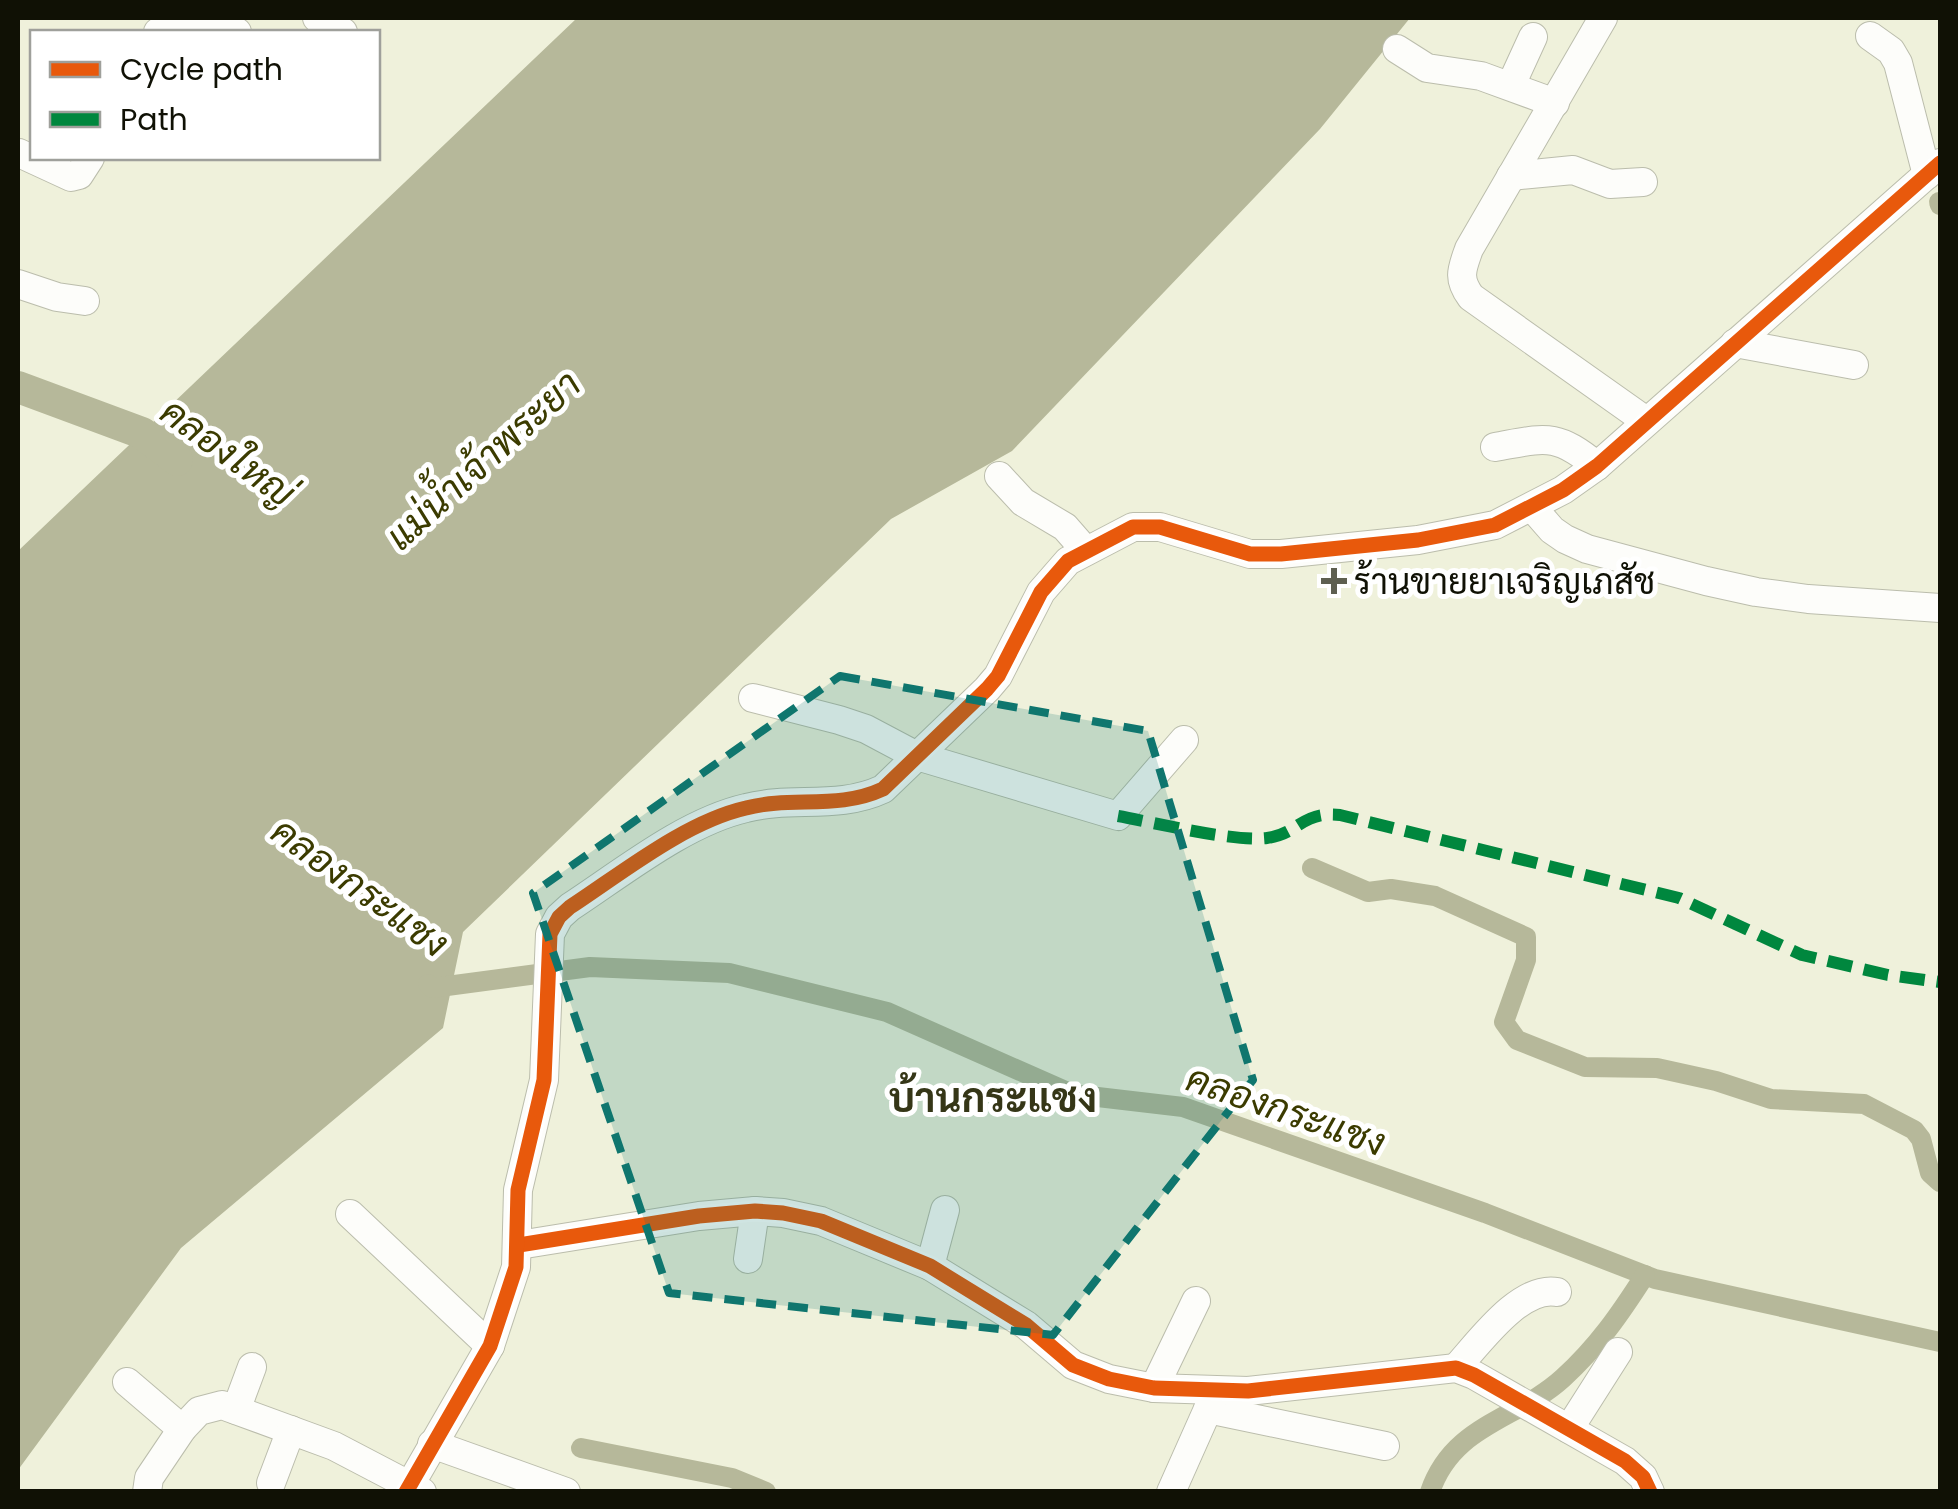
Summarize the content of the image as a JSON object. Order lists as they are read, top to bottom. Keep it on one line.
{"districts":["บ้านกระแชง"],"water":["คลองใหญ่","แม่น้ำเจ้าพระยา","คลองกระแชง"],"places":{"health":["ร้านขายยาเจริญเภสัช"]},"legend":["Cycle path","Path"]}
